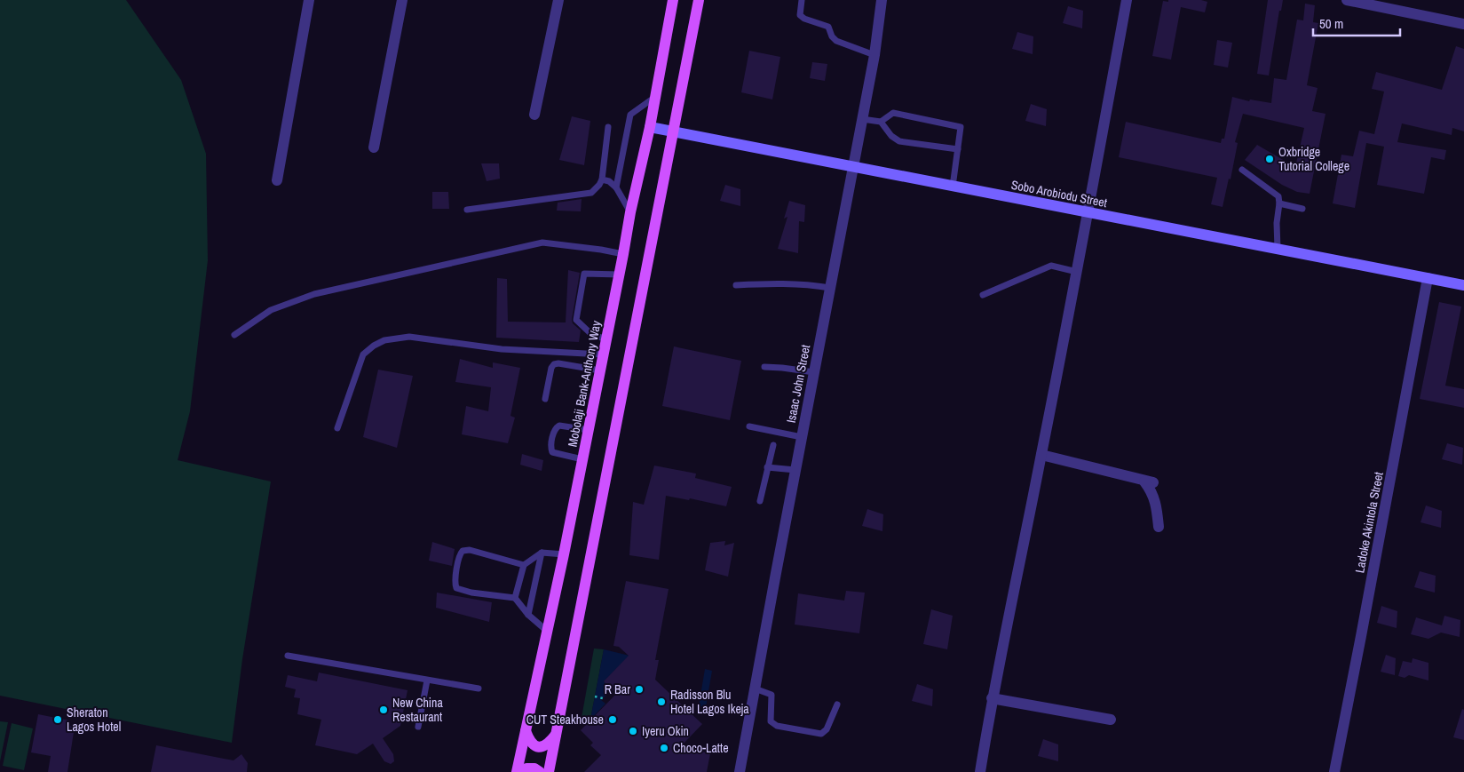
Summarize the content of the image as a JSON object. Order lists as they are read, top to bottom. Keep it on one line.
{"streets":{"main road":["Mobolaji Bank-Anthony Way"],"street":["Sobo Arobiodu Street","Isaac John Street","Ladoke Akintola Street"]},"crossings":[["Sobo Arobiodu Street","Mobolaji Bank-Anthony Way"],["Sobo Arobiodu Street","Isaac John Street"],["Sobo Arobiodu Street","Ladoke Akintola Street"]],"places":["Oxbridge Tutorial College","R Bar","Radisson Blu Hotel Lagos Ikeja","New China Restaurant","Sheraton Lagos Hotel","CUT Steakhouse","Iyeru Okin","Choco-Latte"],"scale_bar":"50 m"}
